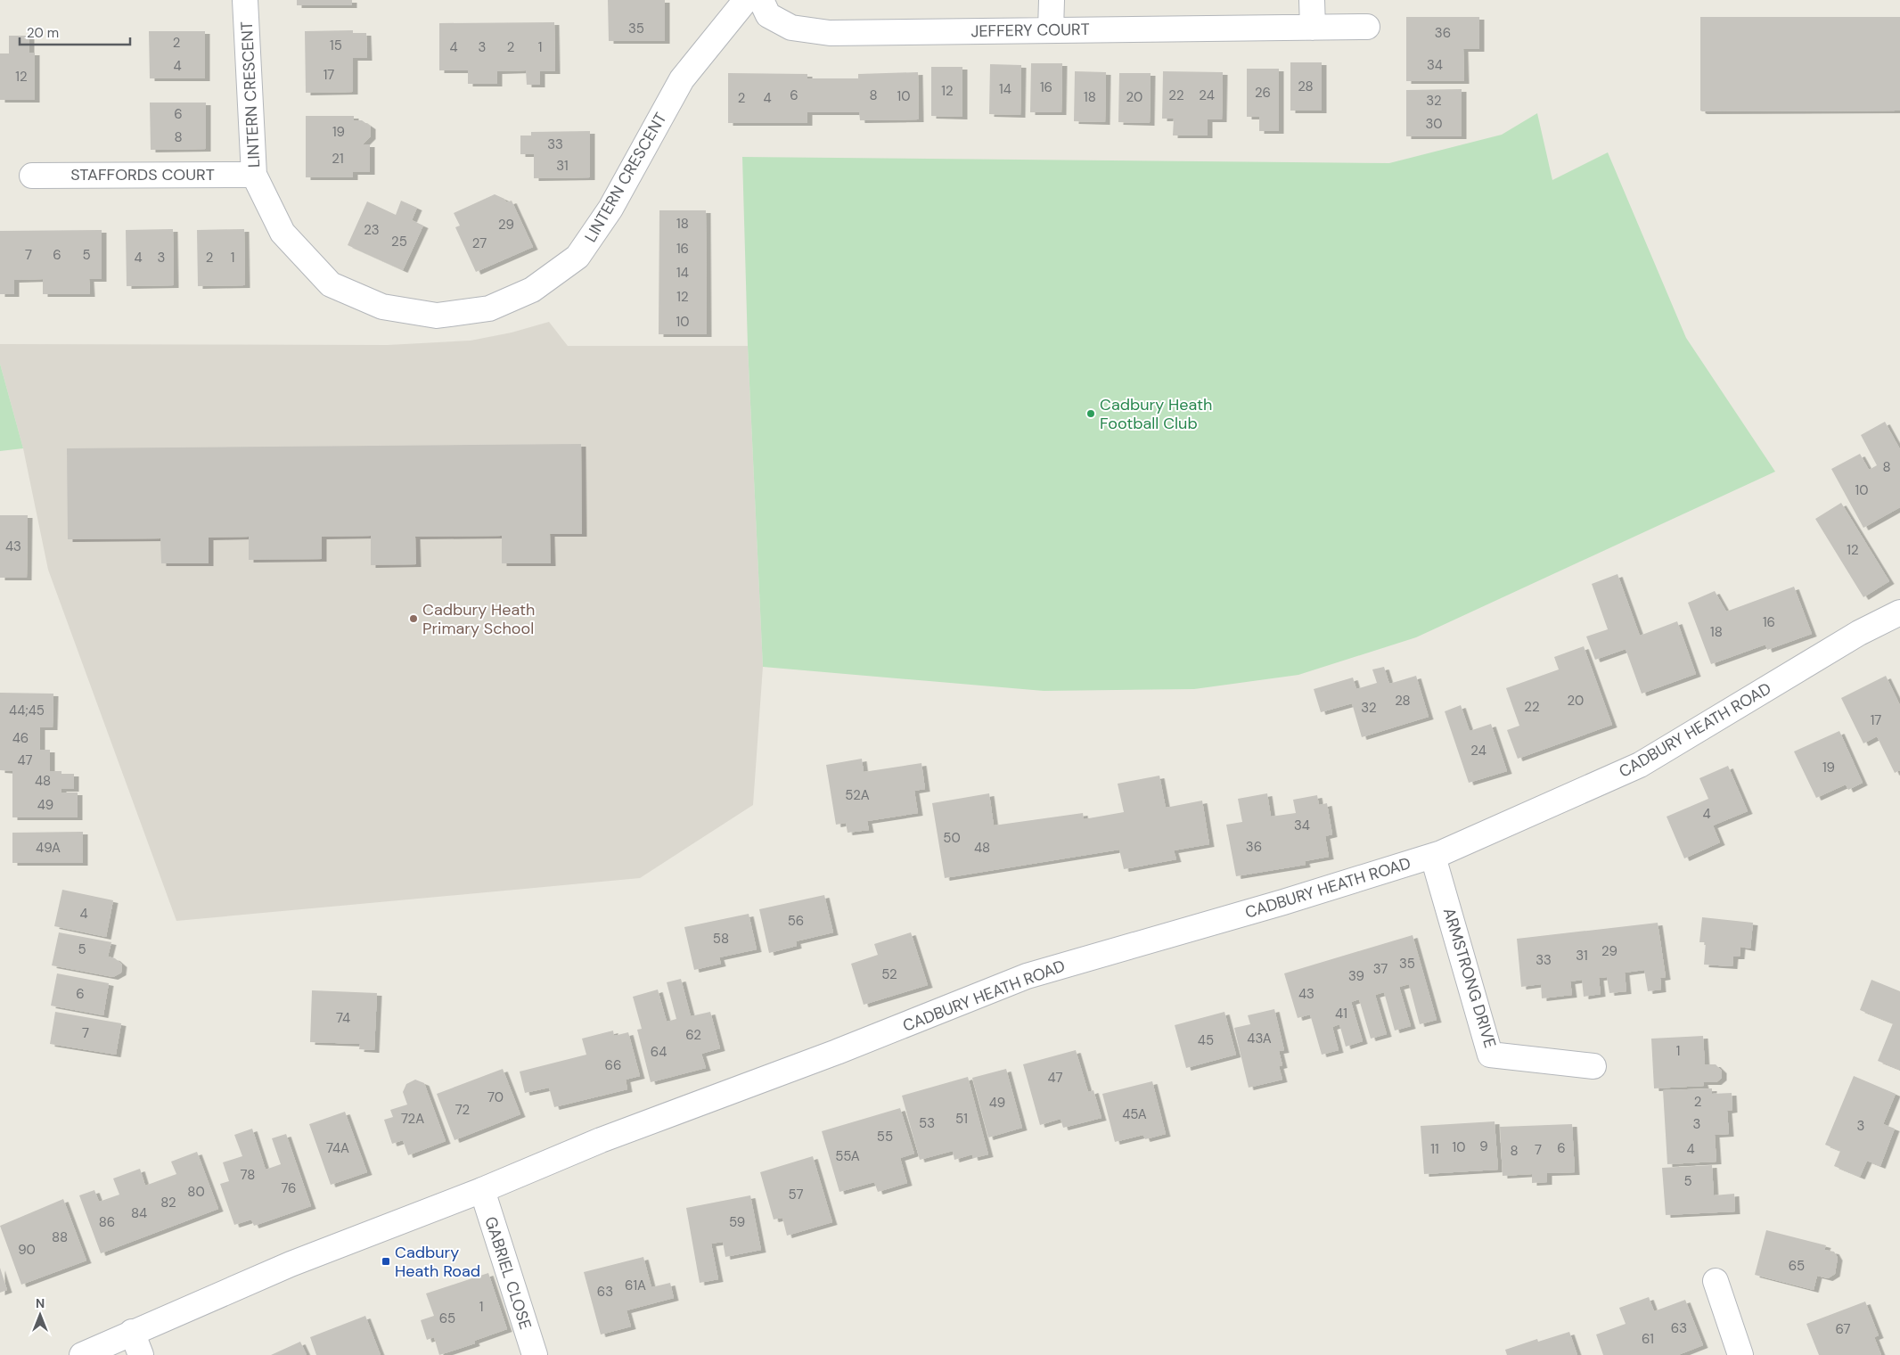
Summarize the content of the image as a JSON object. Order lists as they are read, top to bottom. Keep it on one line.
{"streets":{"street":["JEFFERY COURT","LINTERN CRESCENT","STAFFORDS COURT","CADBURY HEATH ROAD","ARMSTRONG DRIVE","GABRIEL CLOSE"]},"crossings":[["LINTERN CRESCENT","STAFFORDS COURT"],["CADBURY HEATH ROAD","ARMSTRONG DRIVE"],["CADBURY HEATH ROAD","GABRIEL CLOSE"]],"places":{"other":["Cadbury Heath Football Club","Cadbury Heath Primary School"],"transit":["Cadbury Heath Road"]},"house_numbers":["35","36","2","15","4","3","2","1","34","4","17","12","28","16","14","12","26","6","8","22","24","10","18","20","2","4","32","6","30","19","8","33","21","31","18","29","23","25","27","16","7","6","5","4","3","2","1","14","12","10","8","10","43","12","16","18","28","20","22","32","44;45","17","46","24","47","19","48","52A","49","4","34","50","36","49A","48","4","56","58","5","29","31","33","35","37","52","39","6","43","41","74","7","62","43A","45","1","64","66","47","70","2","49","72","45A","72A","51","53","3","3","55","9","10","74A","6","11","4","7","8","55A","78","5","76","80","57","82","84","86","59","88","90","65","61A","63","1","65","63","67","61"],"scale_bar":"20 m","north":"top"}
